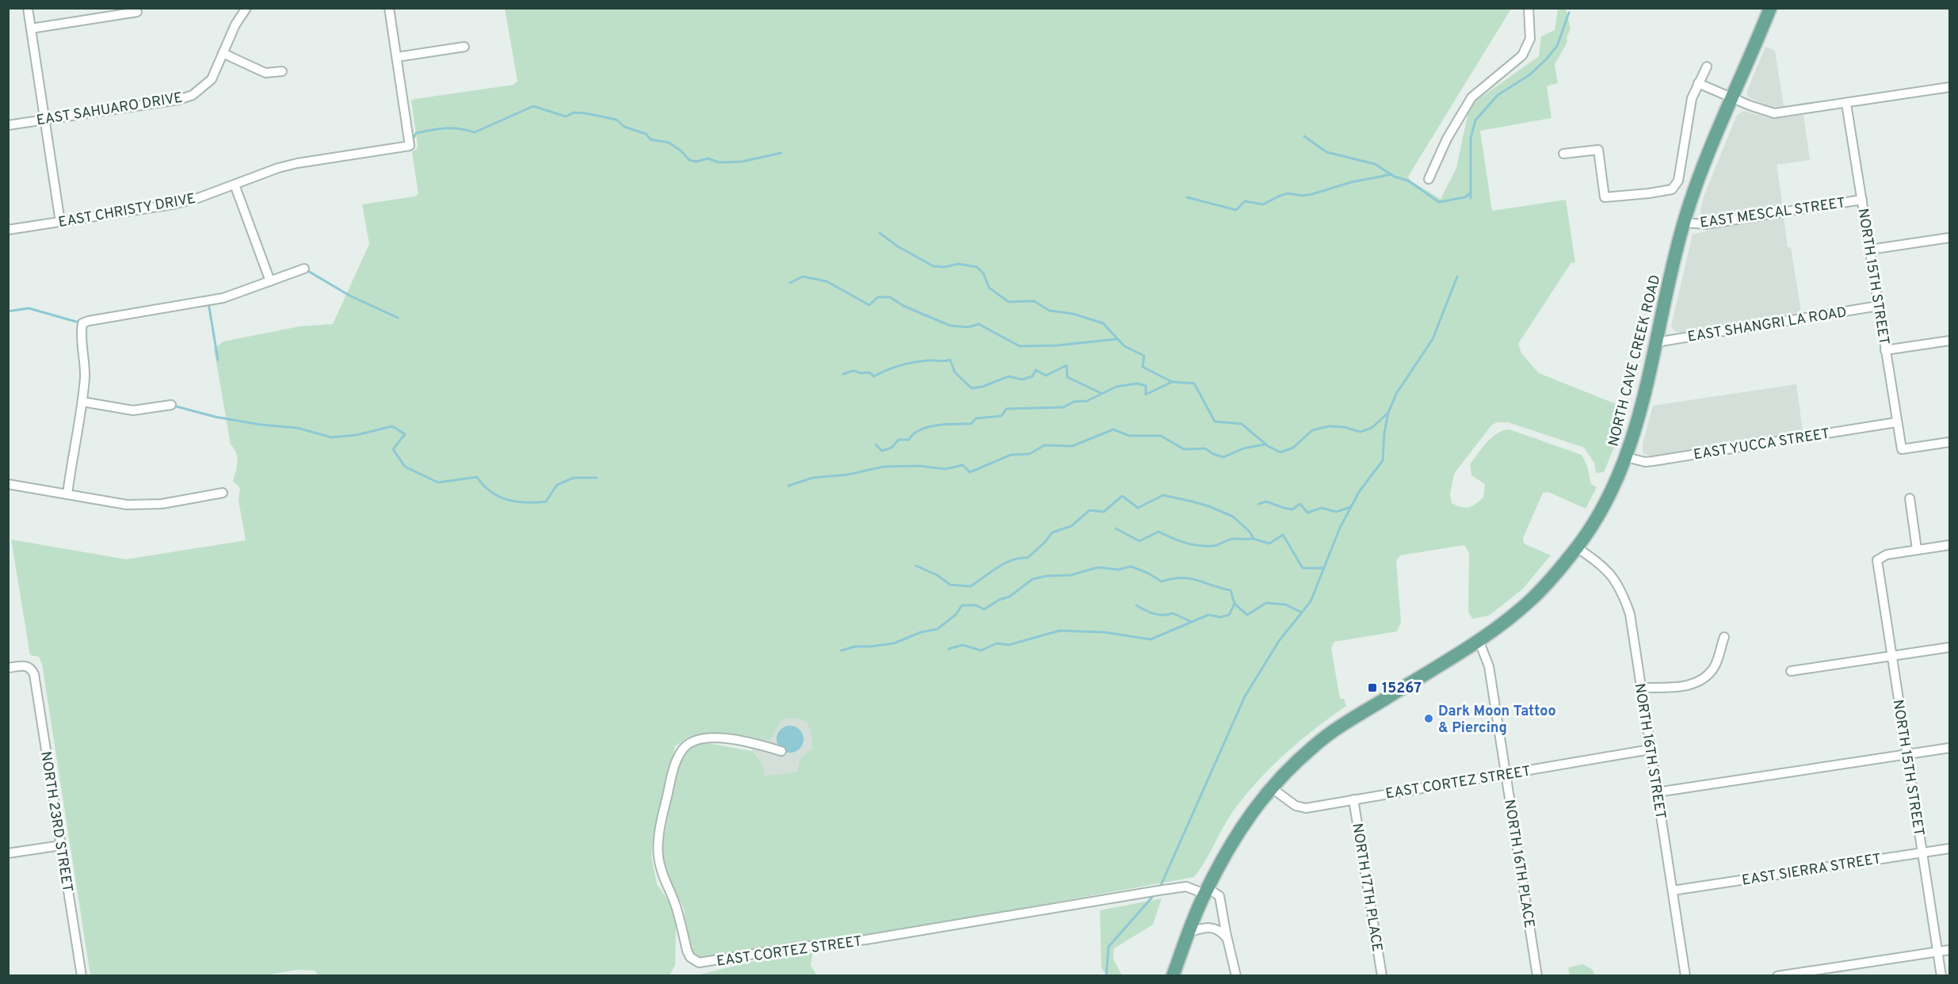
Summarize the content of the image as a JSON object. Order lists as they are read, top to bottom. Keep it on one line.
{"streets":{"main road":["NORTH CAVE CREEK ROAD"],"street":["EAST SAHUARO DRIVE","EAST CHRISTY DRIVE","EAST MESCAL STREET","NORTH 15TH STREET","EAST SHANGRI LA ROAD","EAST YUCCA STREET","NORTH 16TH STREET","EAST CORTEZ STREET","NORTH 23RD STREET","NORTH 16TH PLACE","EAST SIERRA STREET","NORTH 17TH PLACE"]},"crossings":[["EAST MESCAL STREET","NORTH 15TH STREET"],["EAST MESCAL STREET","NORTH CAVE CREEK ROAD"],["NORTH 15TH STREET","EAST SHANGRI LA ROAD"],["NORTH 15TH STREET","EAST YUCCA STREET"],["NORTH 15TH STREET","EAST SIERRA STREET"],["EAST SHANGRI LA ROAD","NORTH CAVE CREEK ROAD"],["NORTH CAVE CREEK ROAD","EAST YUCCA STREET"],["NORTH CAVE CREEK ROAD","NORTH 16TH STREET"],["NORTH CAVE CREEK ROAD","EAST CORTEZ STREET"],["NORTH CAVE CREEK ROAD","NORTH 16TH PLACE"],["NORTH 16TH STREET","EAST CORTEZ STREET"],["NORTH 16TH STREET","EAST SIERRA STREET"],["EAST CORTEZ STREET","NORTH 16TH PLACE"],["EAST CORTEZ STREET","NORTH 17TH PLACE"]],"places":{"transit":["15267"],"other":["Dark Moon Tattoo & Piercing"]}}
